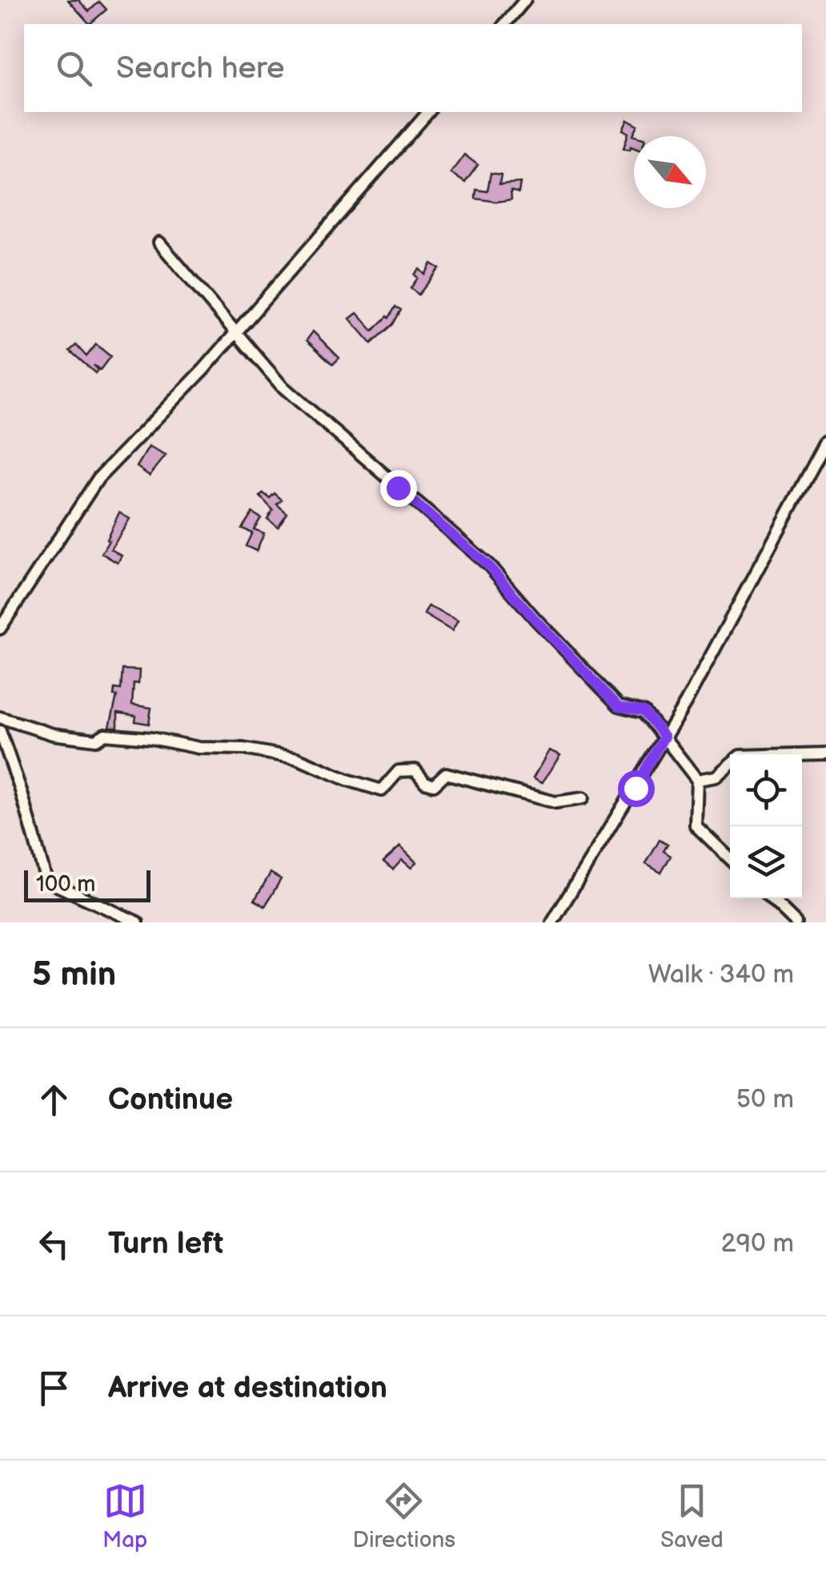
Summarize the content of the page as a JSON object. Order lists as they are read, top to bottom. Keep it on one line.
{"scale_bar":"100 m","north":"bottom right","page":{"search":"Search here","scale":"100 m","heading":["5 min","Walk · 340 m"],"list":[["Continue","50 m"],["Turn left","290 m"],"Arrive at destination"],"nav":["Map","Directions","Saved"]}}
